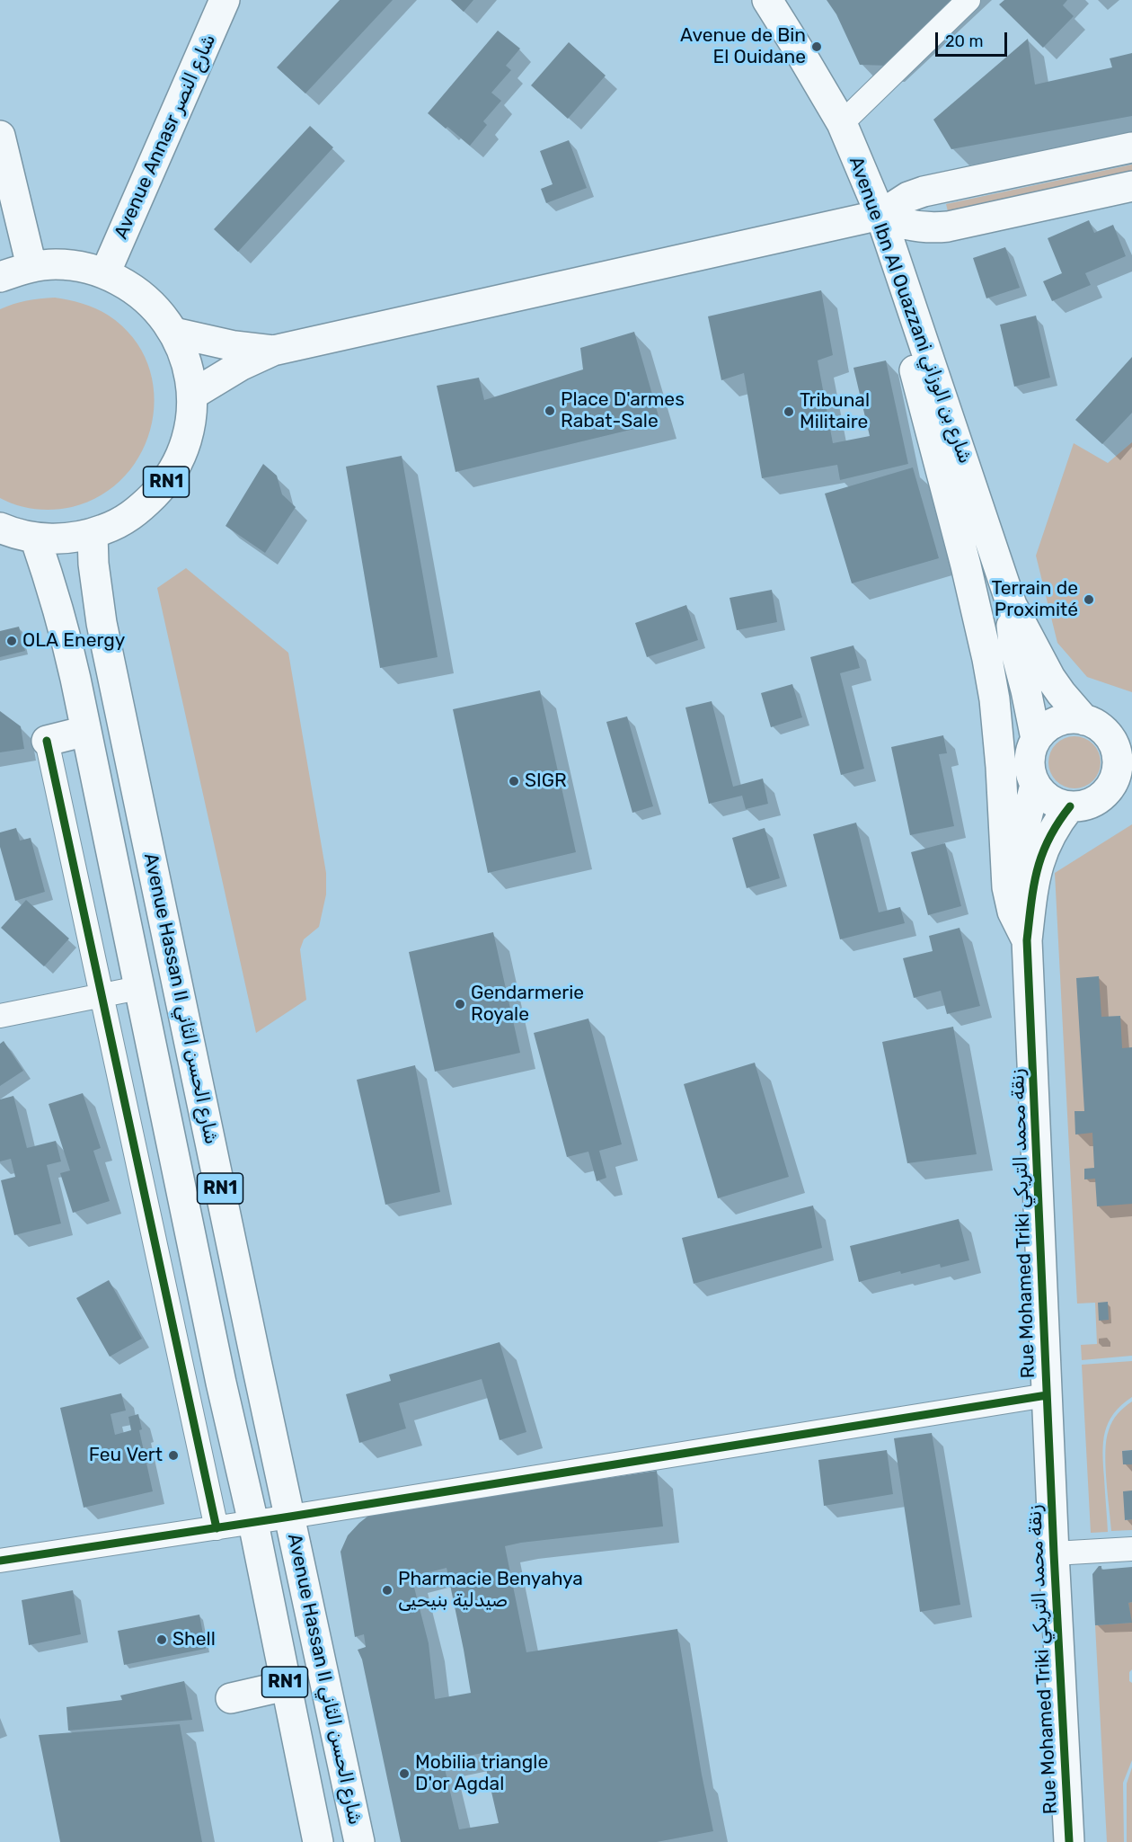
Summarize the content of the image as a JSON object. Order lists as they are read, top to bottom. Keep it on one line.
{"streets":{"main road":["Avenue Annasr شارع النصر","Avenue Ibn Al Ouazzani شارع بن الوزاني","RN1","Avenue Hassan II شارع الحسن الثاني","Rue Mohamed Triki زنقة محمد التريكي"]},"crossings":[["Avenue Annasr شارع النصر","RN1"],["Avenue Ibn Al Ouazzani شارع بن الوزاني","Rue Mohamed Triki زنقة محمد التريكي"],["RN1","Avenue Hassan II شارع الحسن الثاني"]],"places":["Avenue de Bin El Ouidane","Place D'armes Rabat-Sale","Tribunal Militaire","Terrain de Proximité","OLA Energy","SIGR","Gendarmerie Royale","Feu Vert","Pharmacie Benyahya صيدلية بنيحيى","Shell","Mobilia triangle D'or Agdal"],"scale_bar":"20 m"}
